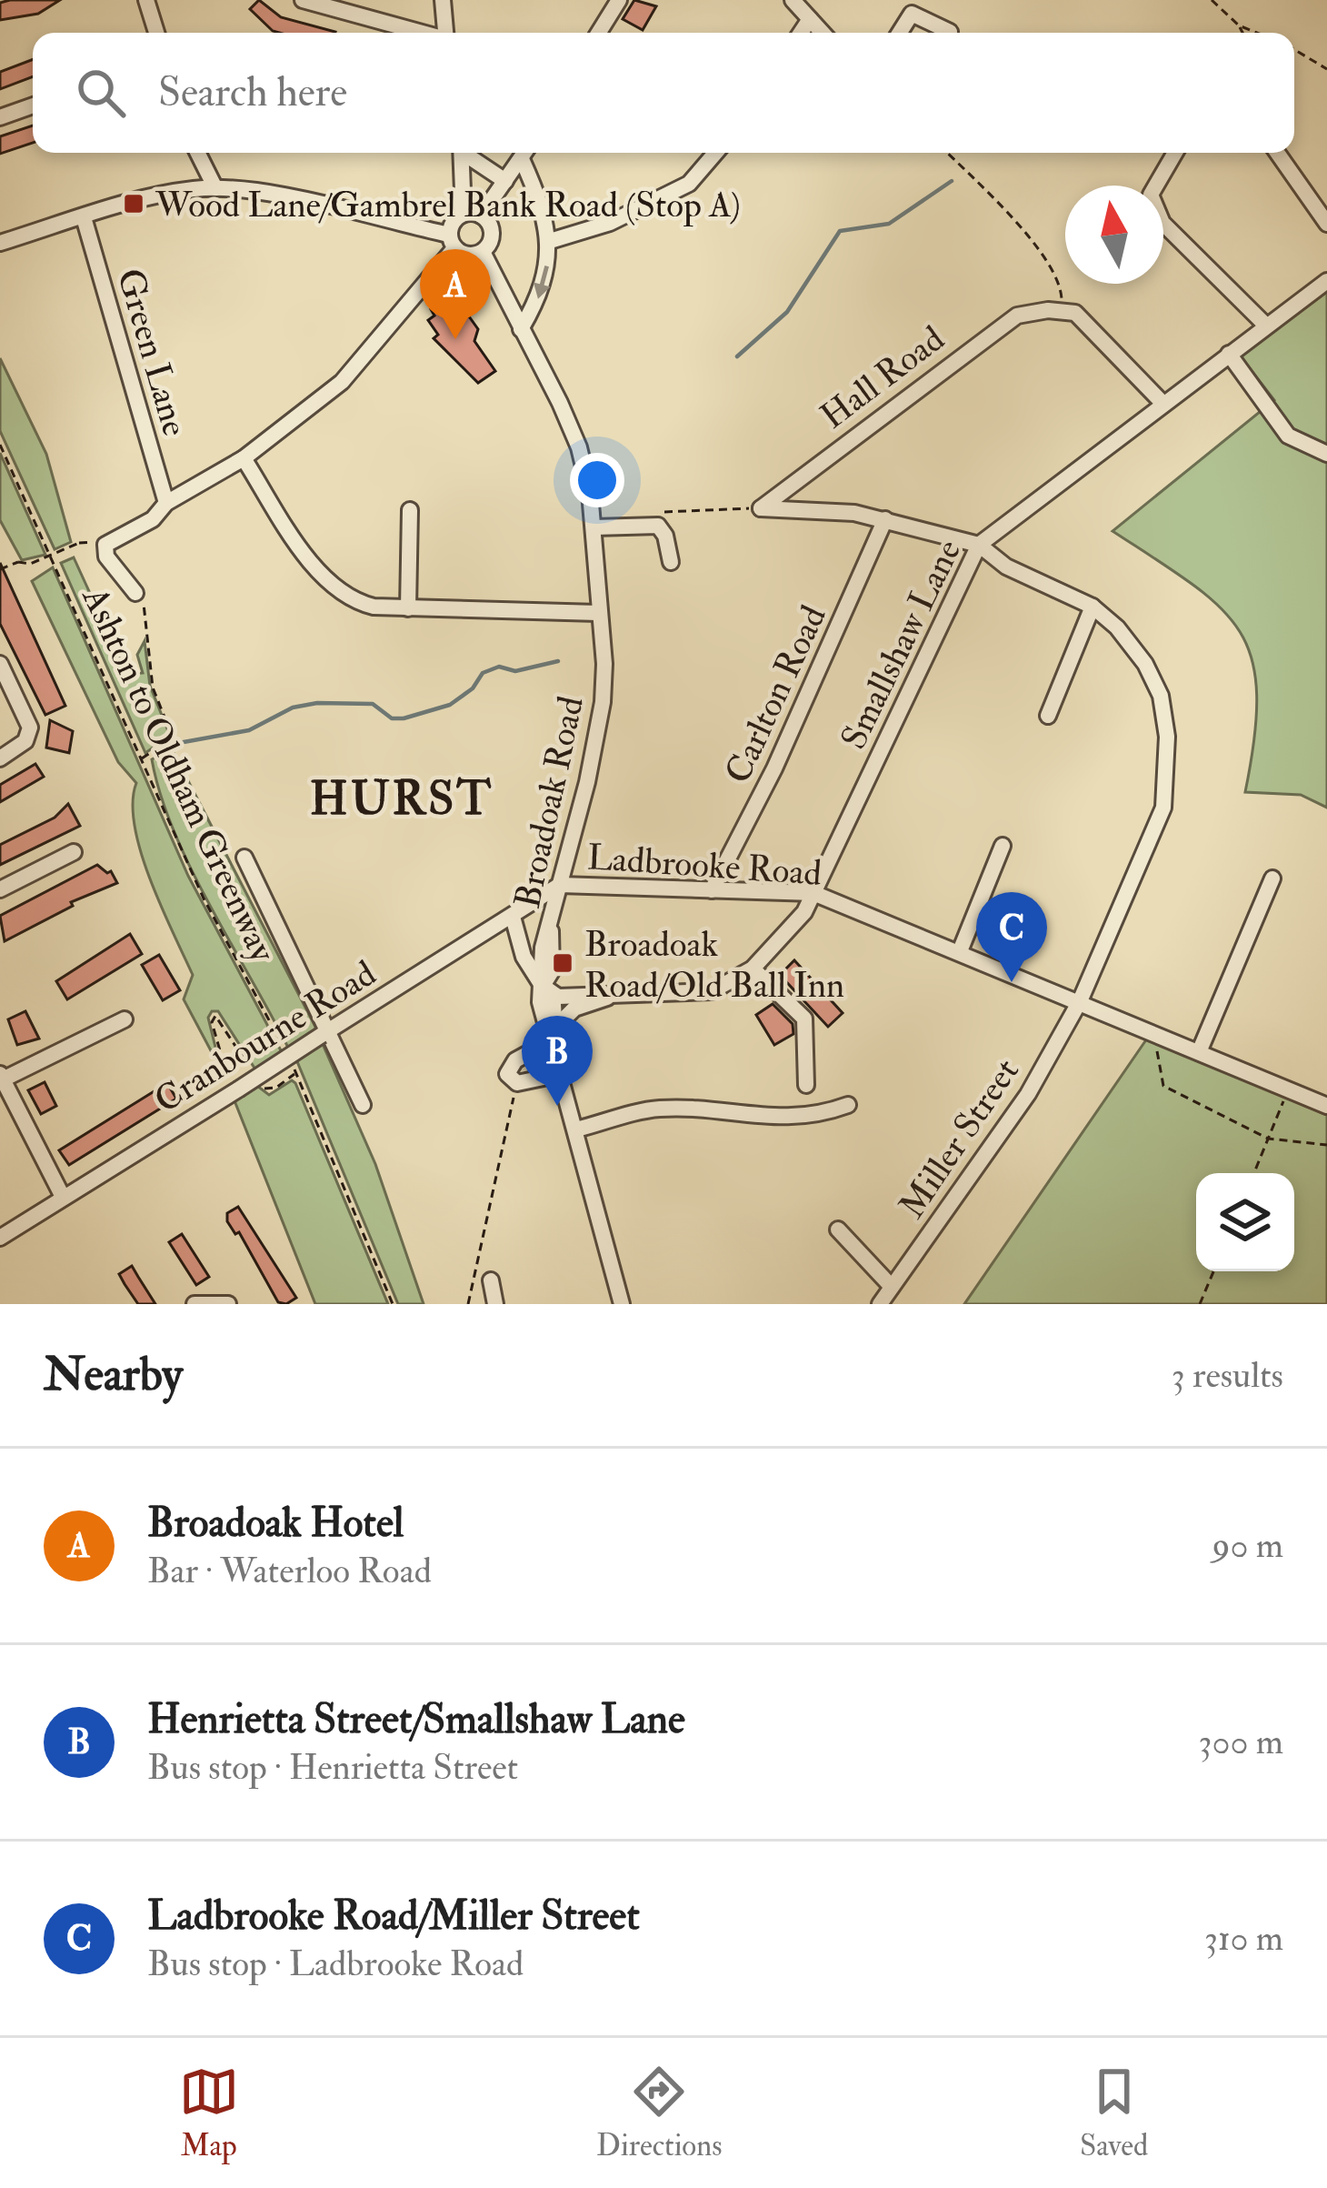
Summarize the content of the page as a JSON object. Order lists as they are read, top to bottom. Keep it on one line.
{"streets":{"street":["Green Lane","Hall Road","Smallshaw Lane","Carlton Road","Broadoak Road","Ladbrooke Road","Cranbourne Road","Miller Street"],"path":["Ashton to Oldham Greenway"]},"crossings":[["Smallshaw Lane","Broadoak Road"],["Smallshaw Lane","Ladbrooke Road"],["Carlton Road","Ladbrooke Road"],["Broadoak Road","Ladbrooke Road"],["Broadoak Road","Cranbourne Road"],["Ladbrooke Road","Cranbourne Road"],["Ladbrooke Road","Miller Street"]],"districts":["HURST"],"places":{"transit":["Wood Lane/Gambrel Bank Road (Stop A)","Broadoak Road/Old Ball Inn"]},"north":"top","page":{"search":"Search here","pins":["A","C","B"],"heading":["Nearby","3 results"],"list":[{"mark":"A","name":"Broadoak Hotel","note":"Bar · Waterloo Road","value":"90 m"},{"mark":"B","name":"Henrietta Street/Smallshaw Lane","note":"Bus stop · Henrietta Street","value":"300 m"},{"mark":"C","name":"Ladbrooke Road/Miller Street","note":"Bus stop · Ladbrooke Road","value":"310 m"}],"nav":["Map","Directions","Saved"]}}
